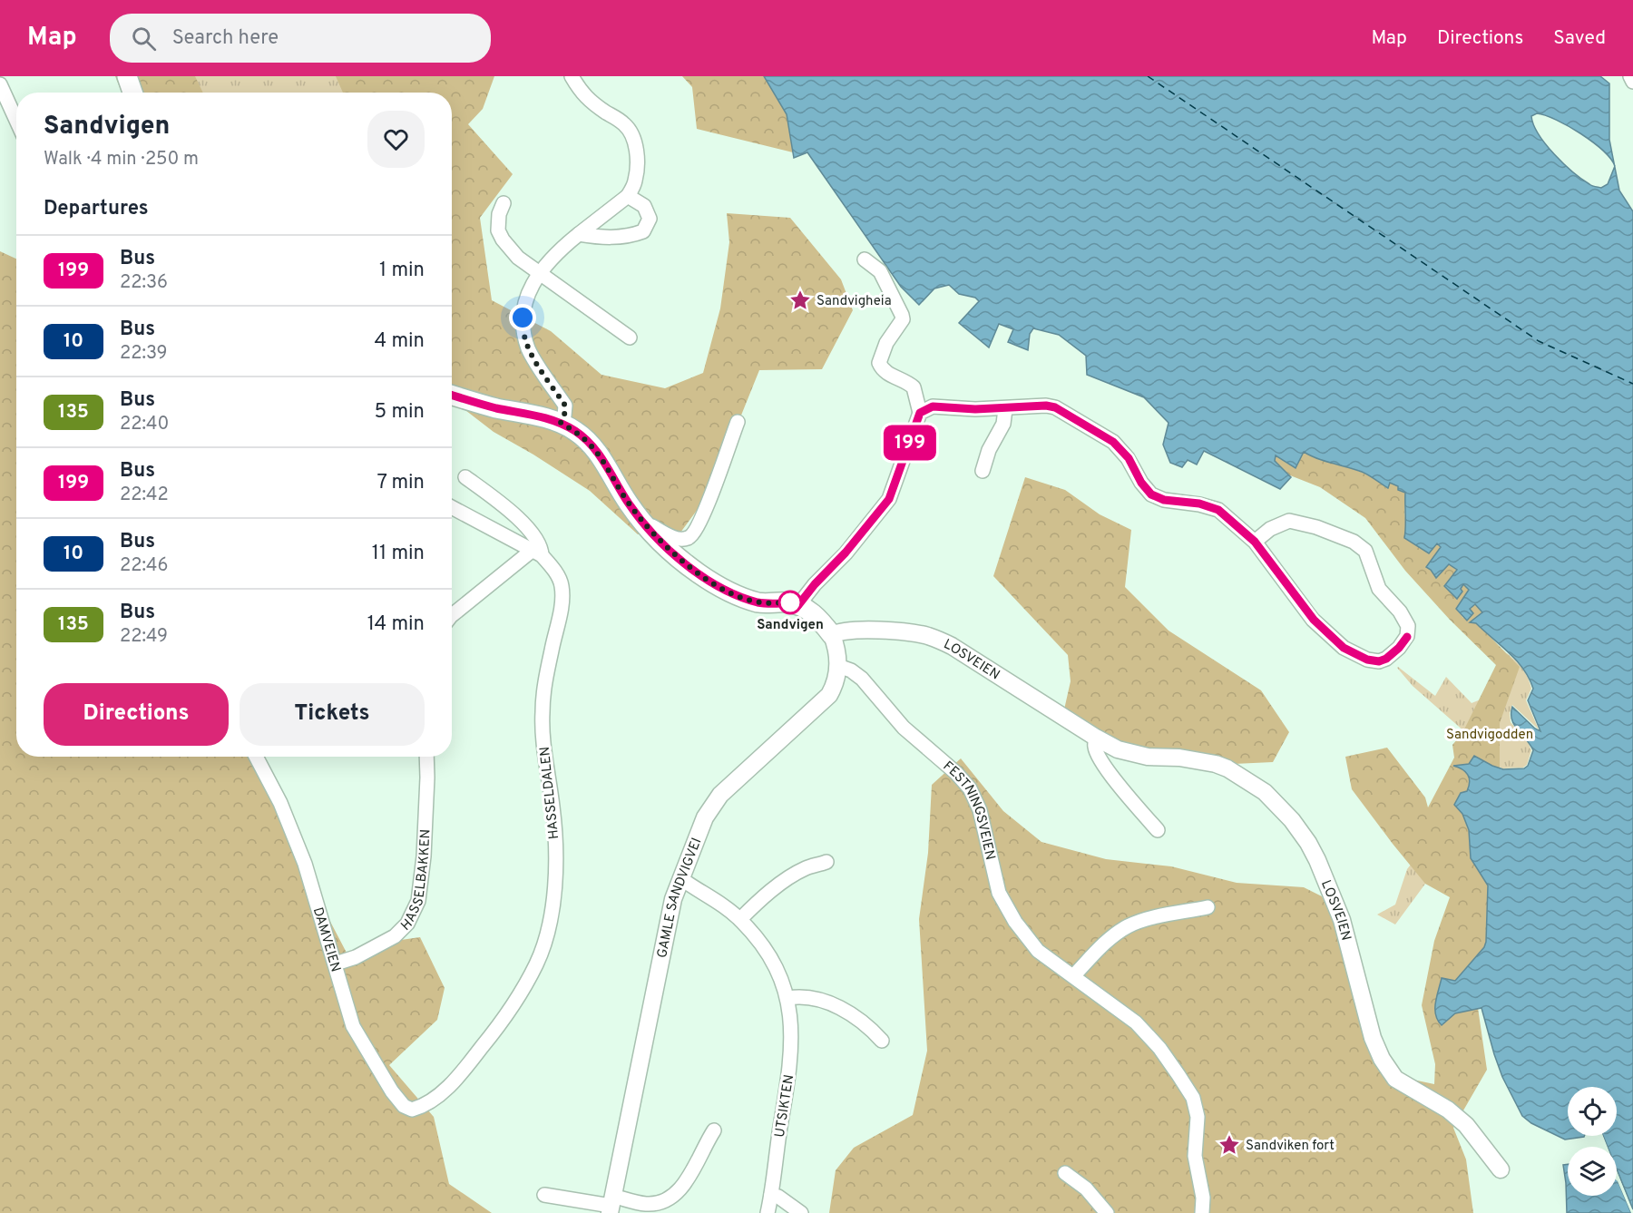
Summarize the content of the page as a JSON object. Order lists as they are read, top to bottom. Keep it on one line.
{"streets":{"street":["LOSVEIEN","HASSELDALEN","FESTNINGSVEIEN","HASSELBAKKEN","GAMLE SANDVIGVEI","DAMVEIEN","UTSIKTEN"]},"crossings":[["LOSVEIEN","GAMLE SANDVIGVEI"],["HASSELDALEN","DAMVEIEN"],["FESTNINGSVEIEN","GAMLE SANDVIGVEI"],["HASSELBAKKEN","DAMVEIEN"],["GAMLE SANDVIGVEI","UTSIKTEN"]],"parks":["Sandvigodden"],"places":{"place":["Sandvigheia","Sandviken fort"],"other":["Sandvigen"]},"lines":["bus line 199"],"page":{"header":"Map","search":"Search here","nav":["Map","Directions","Saved"],"on_map":"199","heading":[["Sandvigen","Walk · 4 min · 250 m"],"Departures"],"list":[{"mark":"199","name":"Bus","note":"22:36","value":"1 min"},{"mark":"10","name":"Bus","note":"22:39","value":"4 min"},{"mark":"135","name":"Bus","note":"22:40","value":"5 min"},{"mark":"199","name":"Bus","note":"22:42","value":"7 min"},{"mark":"10","name":"Bus","note":"22:46","value":"11 min"},{"mark":"135","name":"Bus","note":"22:49","value":"14 min"}],"buttons":["Directions","Tickets"]}}
